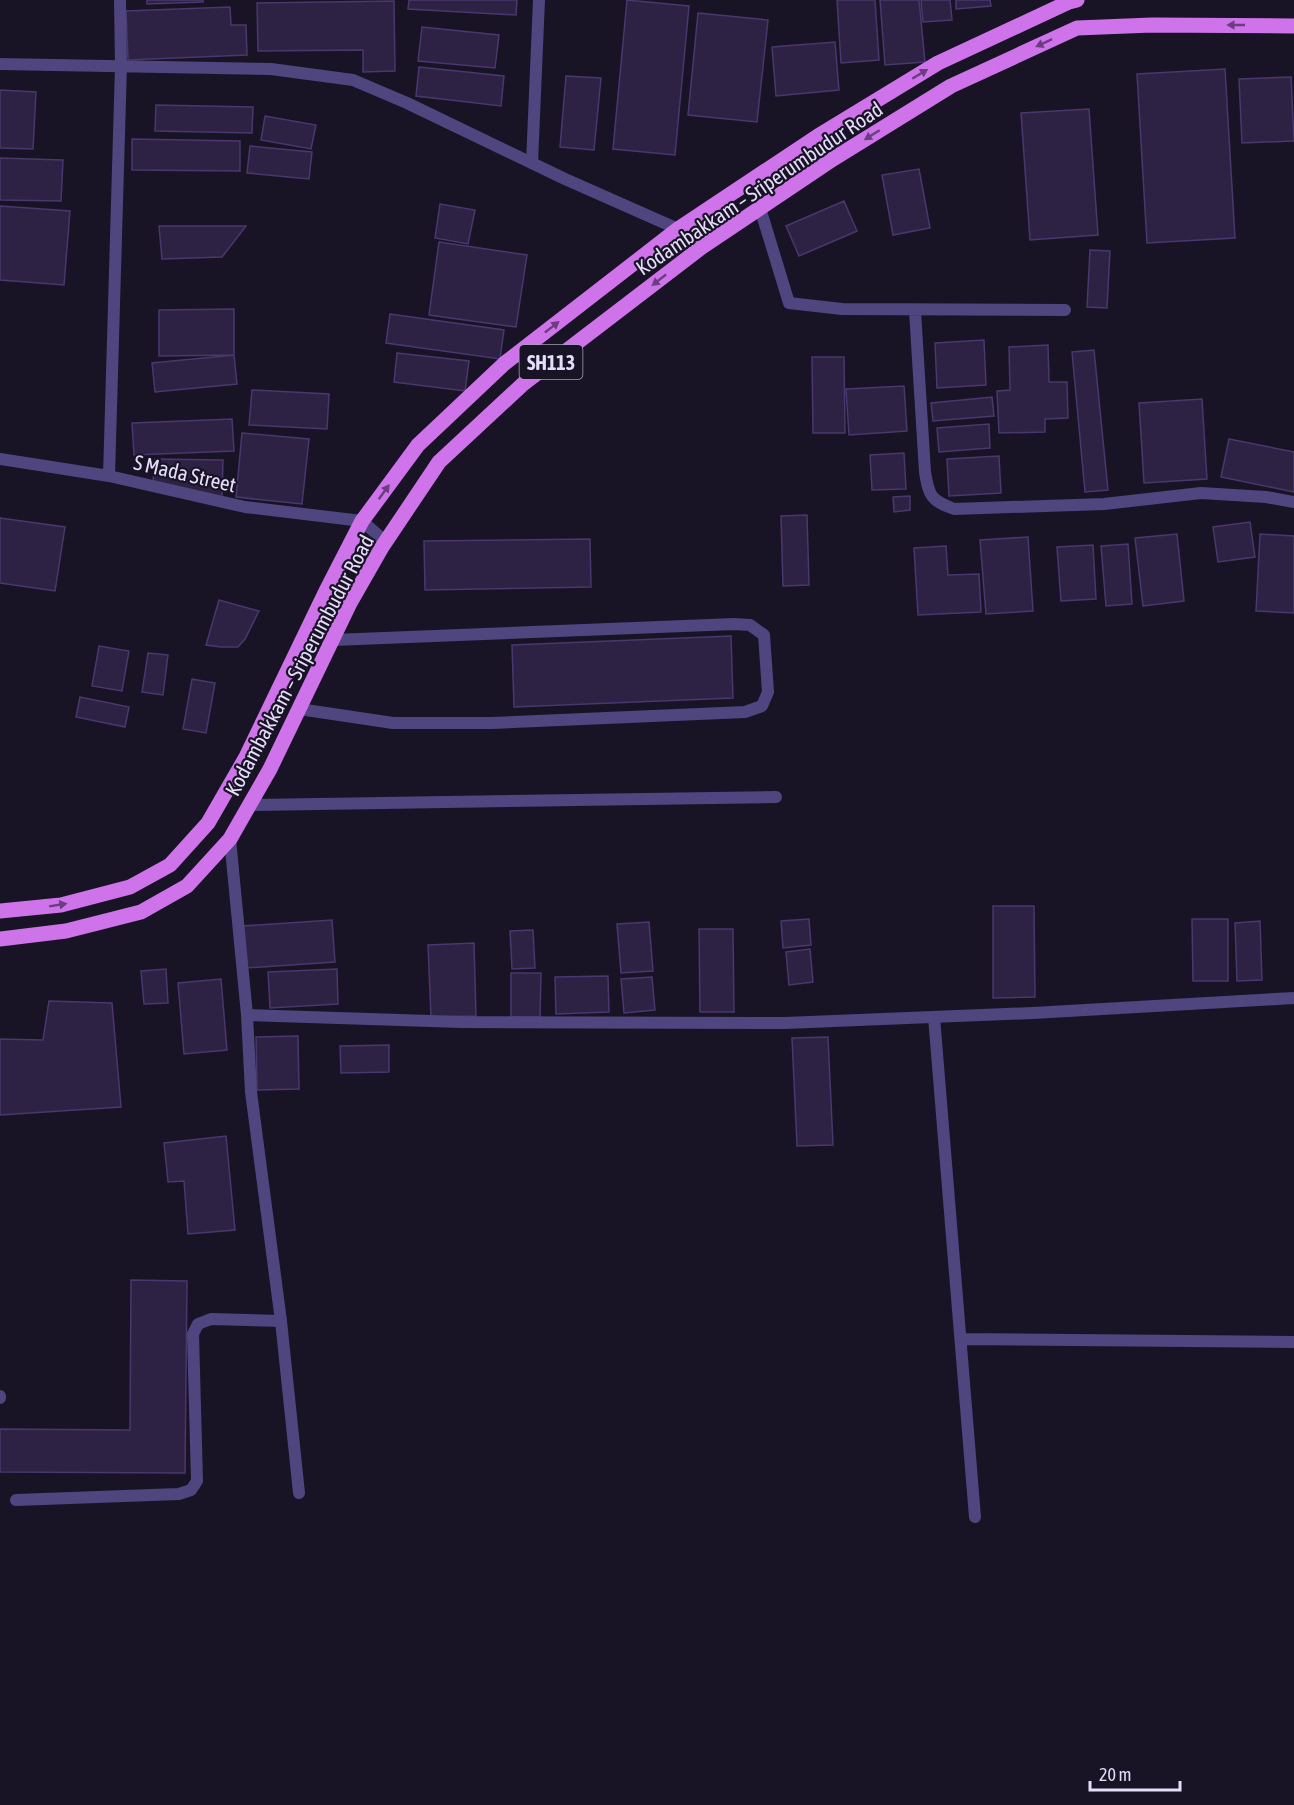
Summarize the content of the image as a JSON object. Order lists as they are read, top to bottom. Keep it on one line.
{"streets":{"main road":["Kodambakkam – Sriperumbudur Road","SH113"],"street":["S Mada Street"]},"crossings":[["Kodambakkam – Sriperumbudur Road","S Mada Street"]],"scale_bar":"20 m"}
